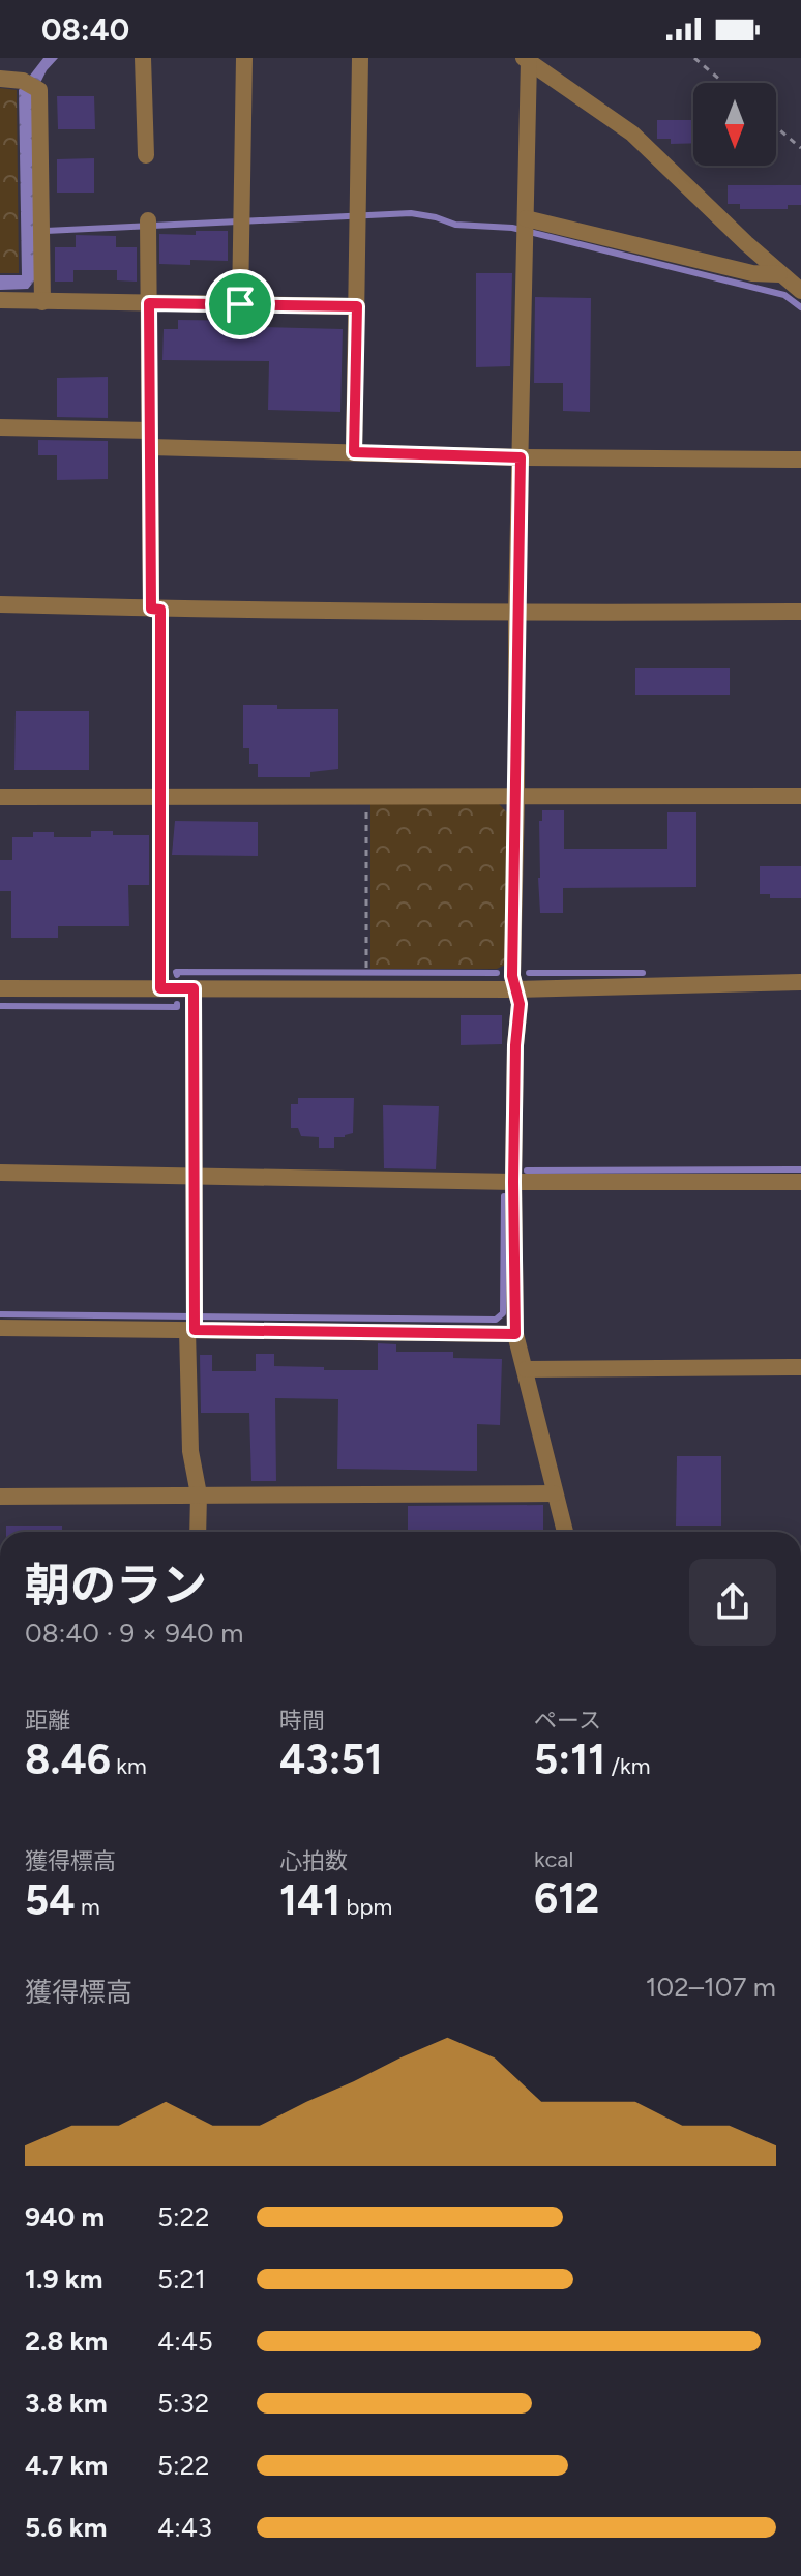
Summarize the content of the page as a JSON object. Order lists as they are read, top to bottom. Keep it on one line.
{"north":"bottom","page":{"status":"08:40","heading":["朝のラン","08:40 · 9 × 940 m"],"stats":[["距離","8.46 km"],["時間","43:51"],["ペース","5:11 /km"],["獲得標高","54 m"],["心拍数","141 bpm"],["kcal","612"]],"chart":["獲得標高","102–107 m"],"list":[{"name":"940 m","note":"5:22"},{"name":"1.9 km","note":"5:21"},{"name":"2.8 km","note":"4:45"},{"name":"3.8 km","note":"5:32"},{"name":"4.7 km","note":"5:22"},{"name":"5.6 km","note":"4:43"}]}}
